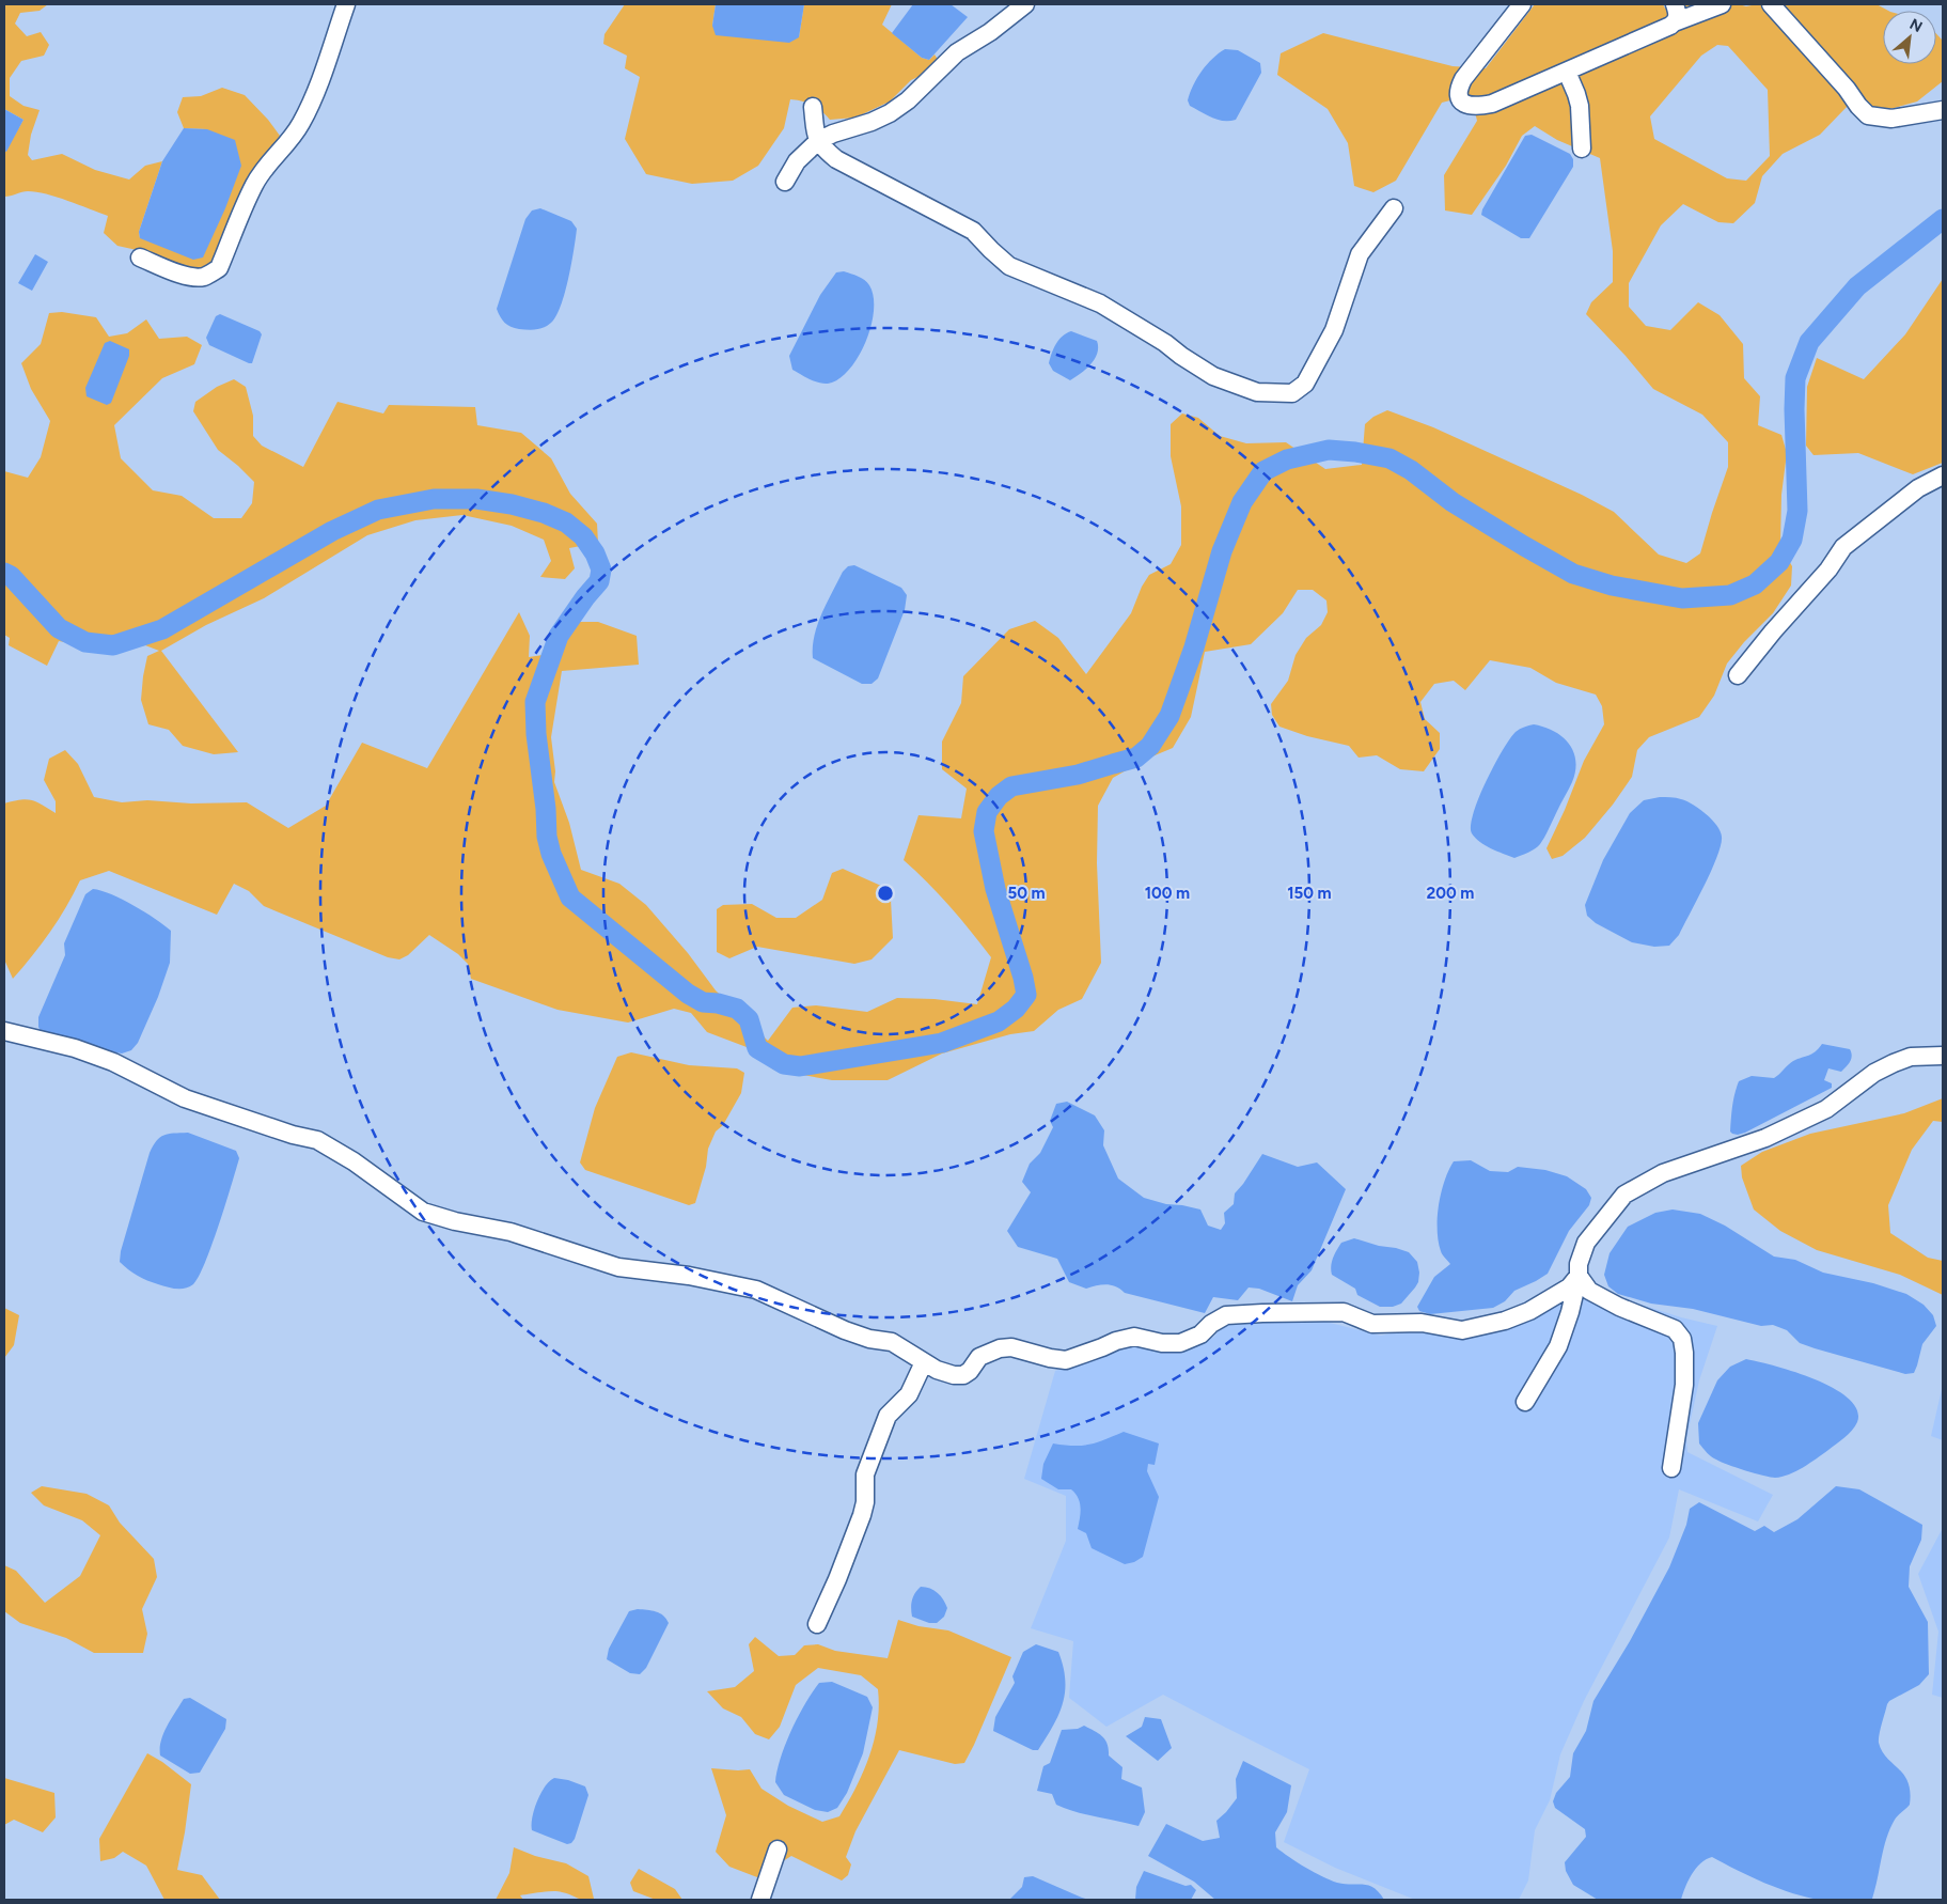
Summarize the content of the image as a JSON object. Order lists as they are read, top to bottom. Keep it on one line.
{"north":"top right","rings":["50 m","100 m","150 m","200 m"]}
